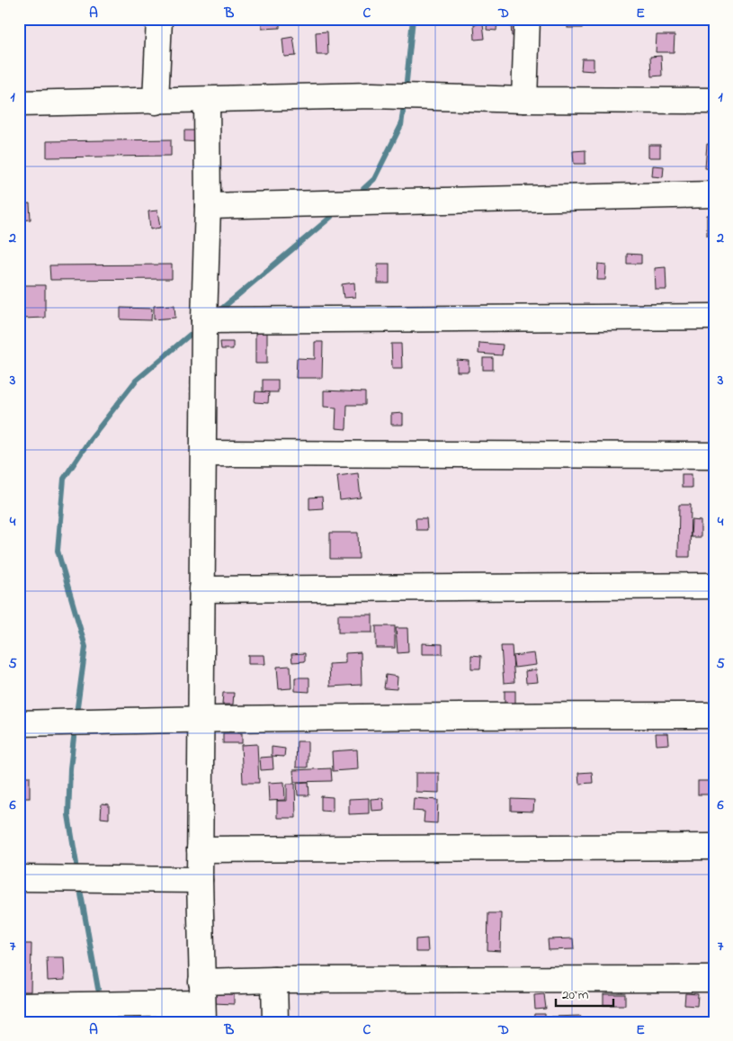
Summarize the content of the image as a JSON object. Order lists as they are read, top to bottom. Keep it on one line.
{"scale_bar":"20 m","grid":{"columns":["A","B","C","D","E"],"rows":["1","2","3","4","5","6","7"]}}
